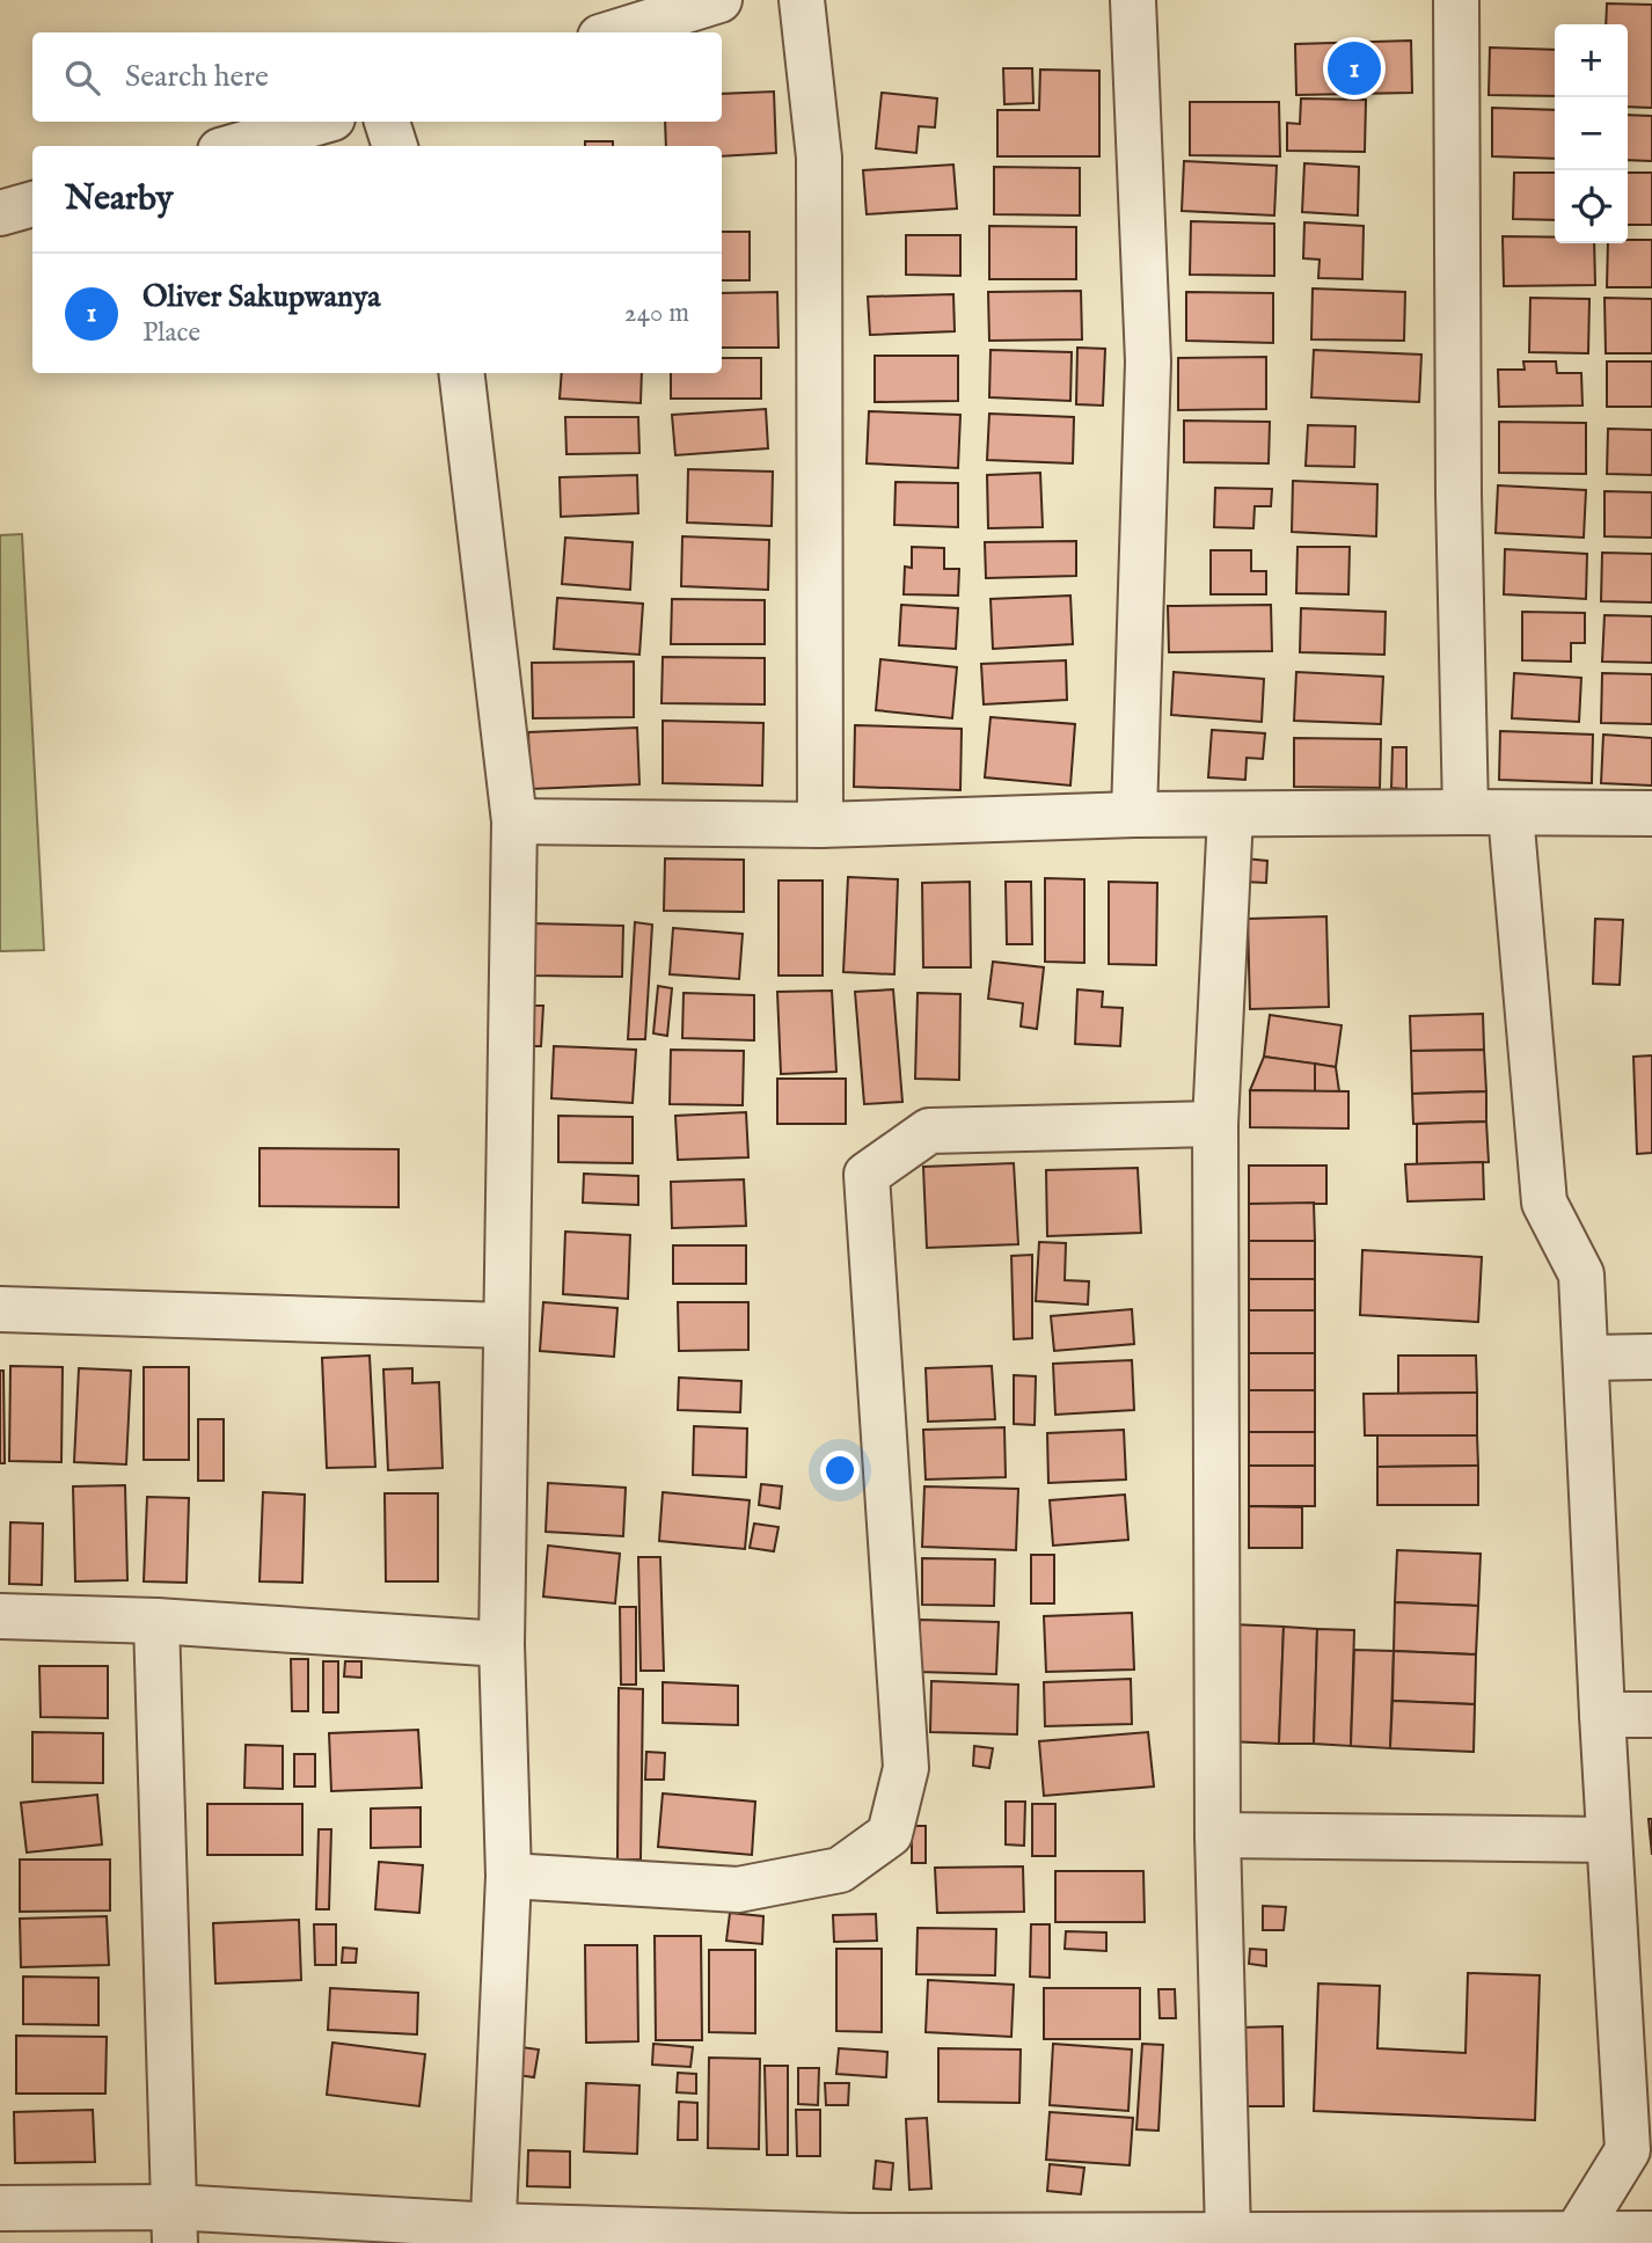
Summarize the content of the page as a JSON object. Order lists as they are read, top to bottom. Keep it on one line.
{"page":{"map_buttons":["+","−"],"search":"Search here","pins":"1","heading":"Nearby","list":[{"mark":"1","name":"Oliver Sakupwanya","note":"Place","value":"240 m"}]}}
